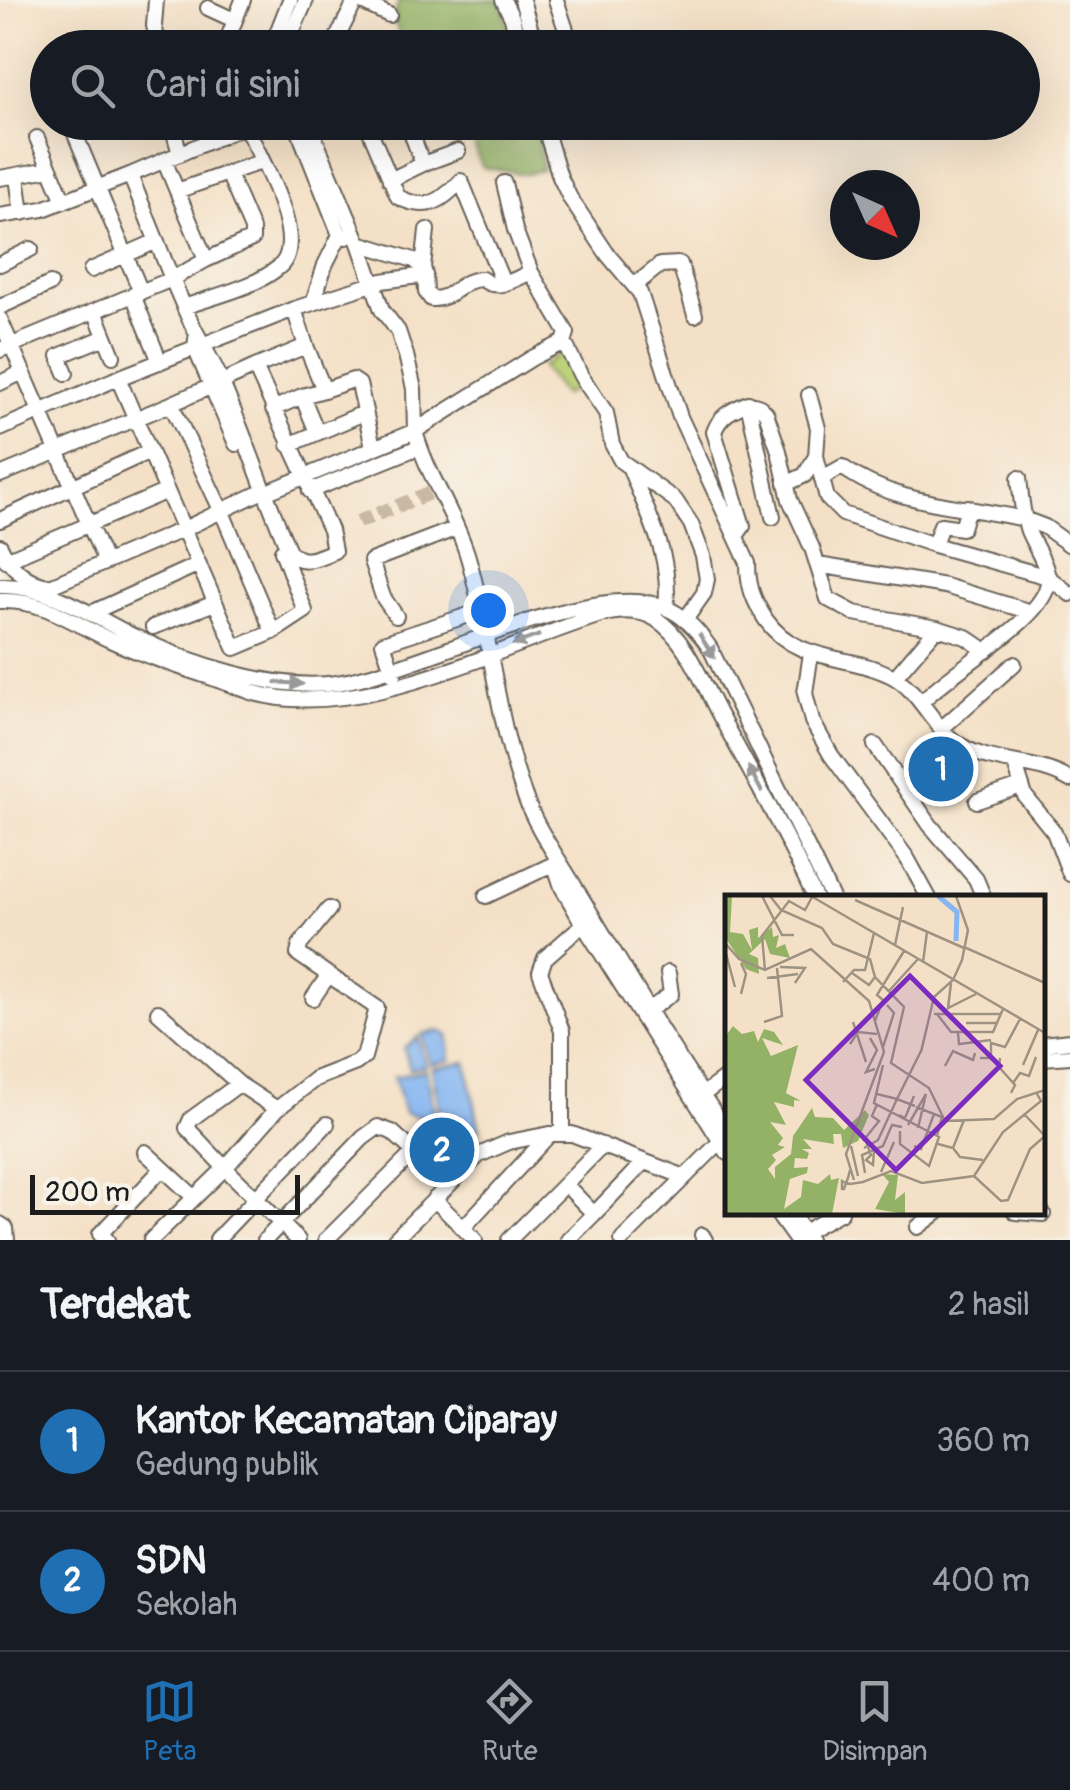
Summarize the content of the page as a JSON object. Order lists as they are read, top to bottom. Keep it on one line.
{"scale_bar":"200 m","north":"bottom right","page":{"search":"Cari di sini","pins":["1","2"],"scale":"200 m","heading":["Terdekat","2 hasil"],"list":[{"mark":"1","name":"Kantor Kecamatan Ciparay","note":"Gedung publik","value":"360 m"},{"mark":"2","name":"SDN","note":"Sekolah","value":"400 m"}],"nav":["Peta","Rute","Disimpan"]}}
